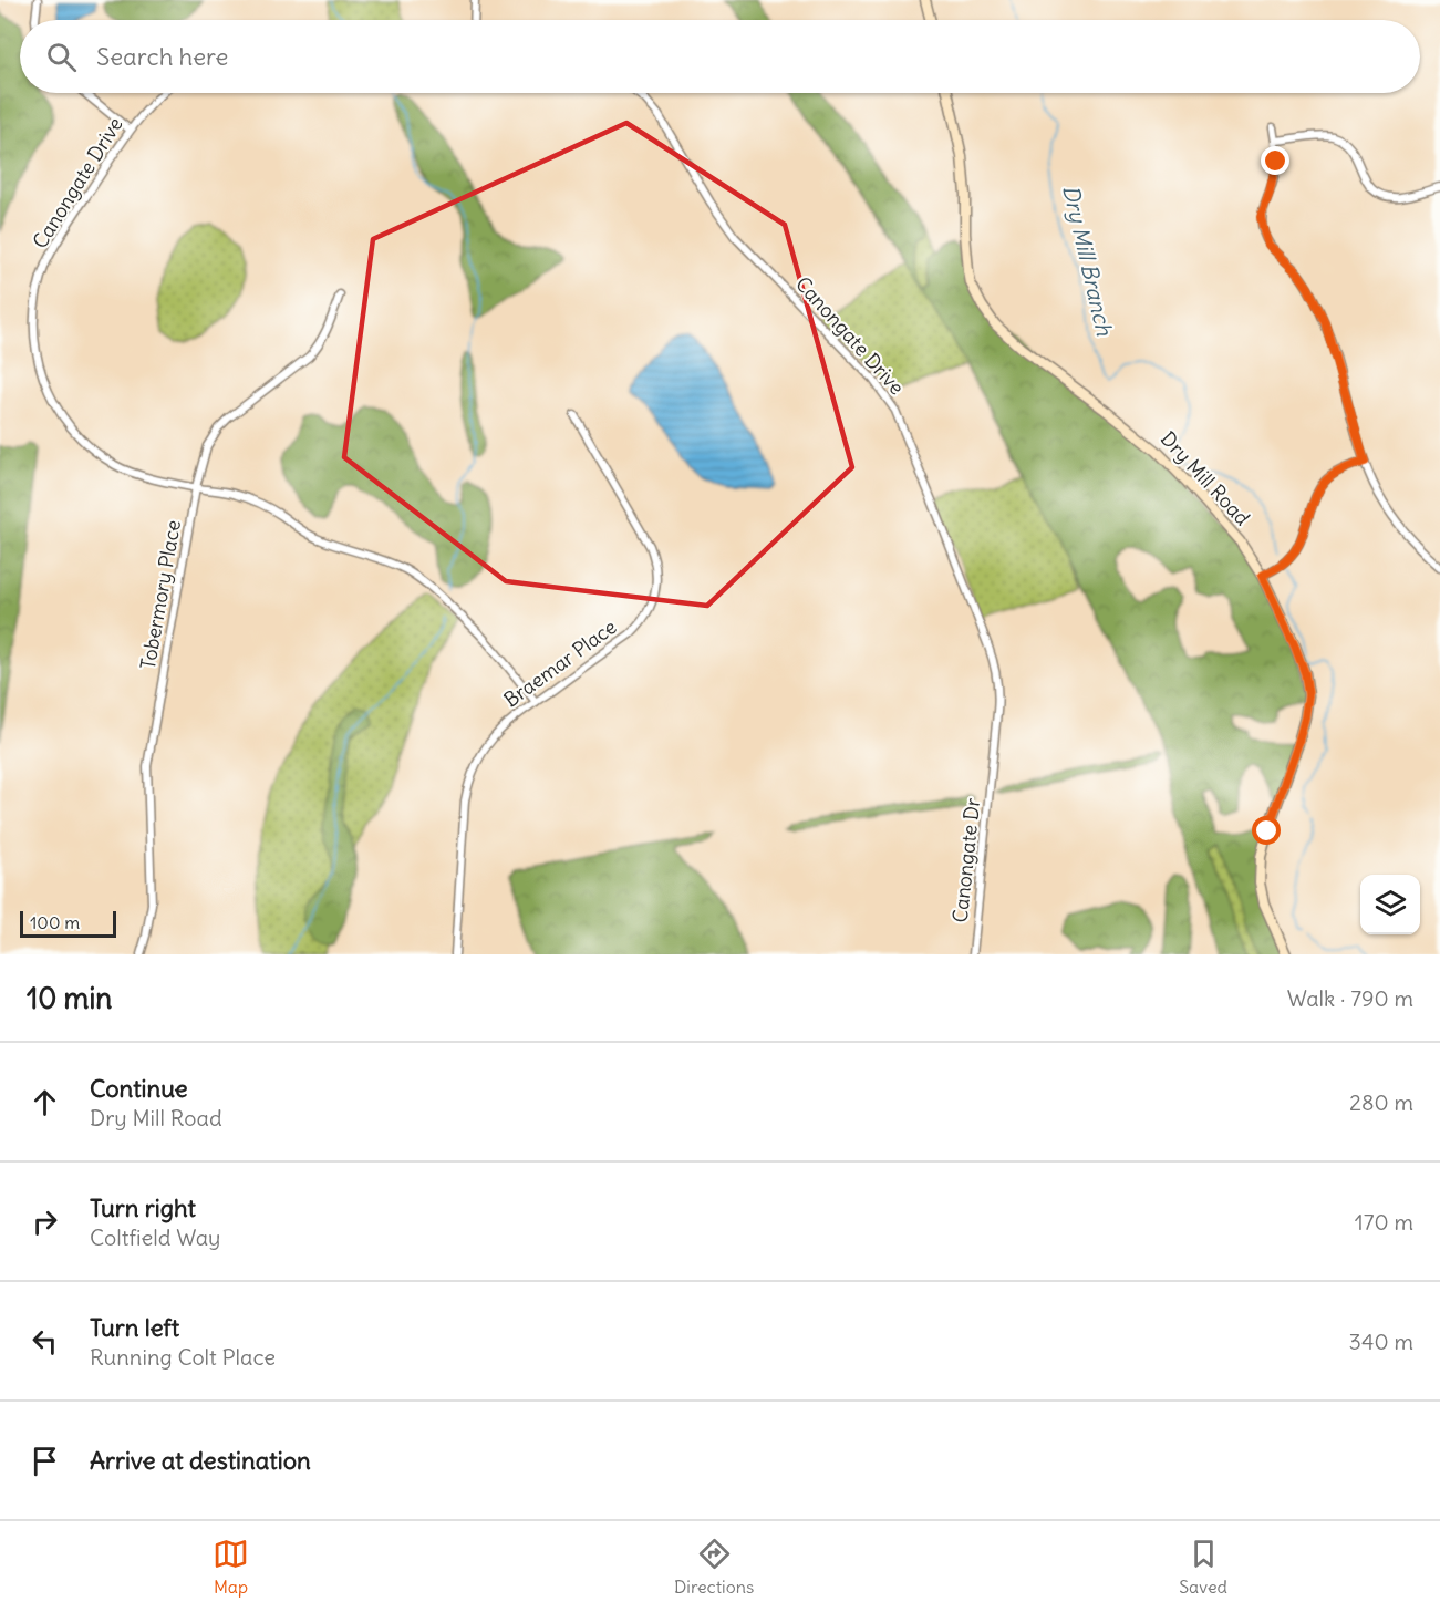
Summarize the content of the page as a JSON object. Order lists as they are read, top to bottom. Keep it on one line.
{"streets":{"street":["Canongate Drive","Dry Mill Road","Tobermory Place","Braemar Place","Canongate Dr"]},"crossings":[["Canongate Drive","Tobermory Place"],["Canongate Drive","Braemar Place"],["Canongate Drive","Canongate Dr"]],"water":["Dry Mill Branch"],"scale_bar":"100 m","page":{"search":"Search here","scale":"100 m","heading":["10 min","Walk · 790 m"],"list":[["Continue","Dry Mill Road","280 m"],["Turn right","Coltfield Way","170 m"],["Turn left","Running Colt Place","340 m"],"Arrive at destination"],"nav":["Map","Directions","Saved"]}}
